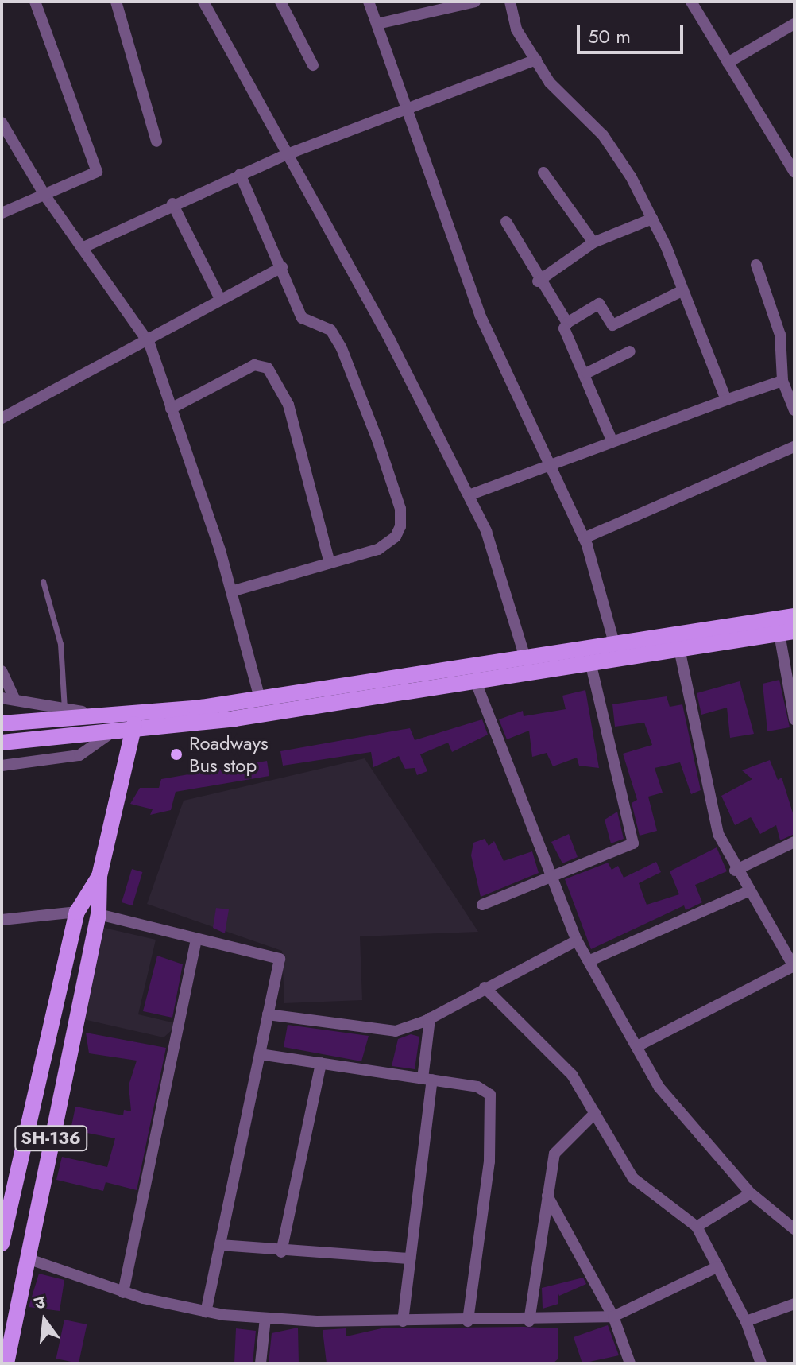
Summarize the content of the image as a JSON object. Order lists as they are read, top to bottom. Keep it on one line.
{"streets":{"main road":["SH-136"]},"places":["Roadways Bus stop"],"scale_bar":"50 m","north":"top"}
